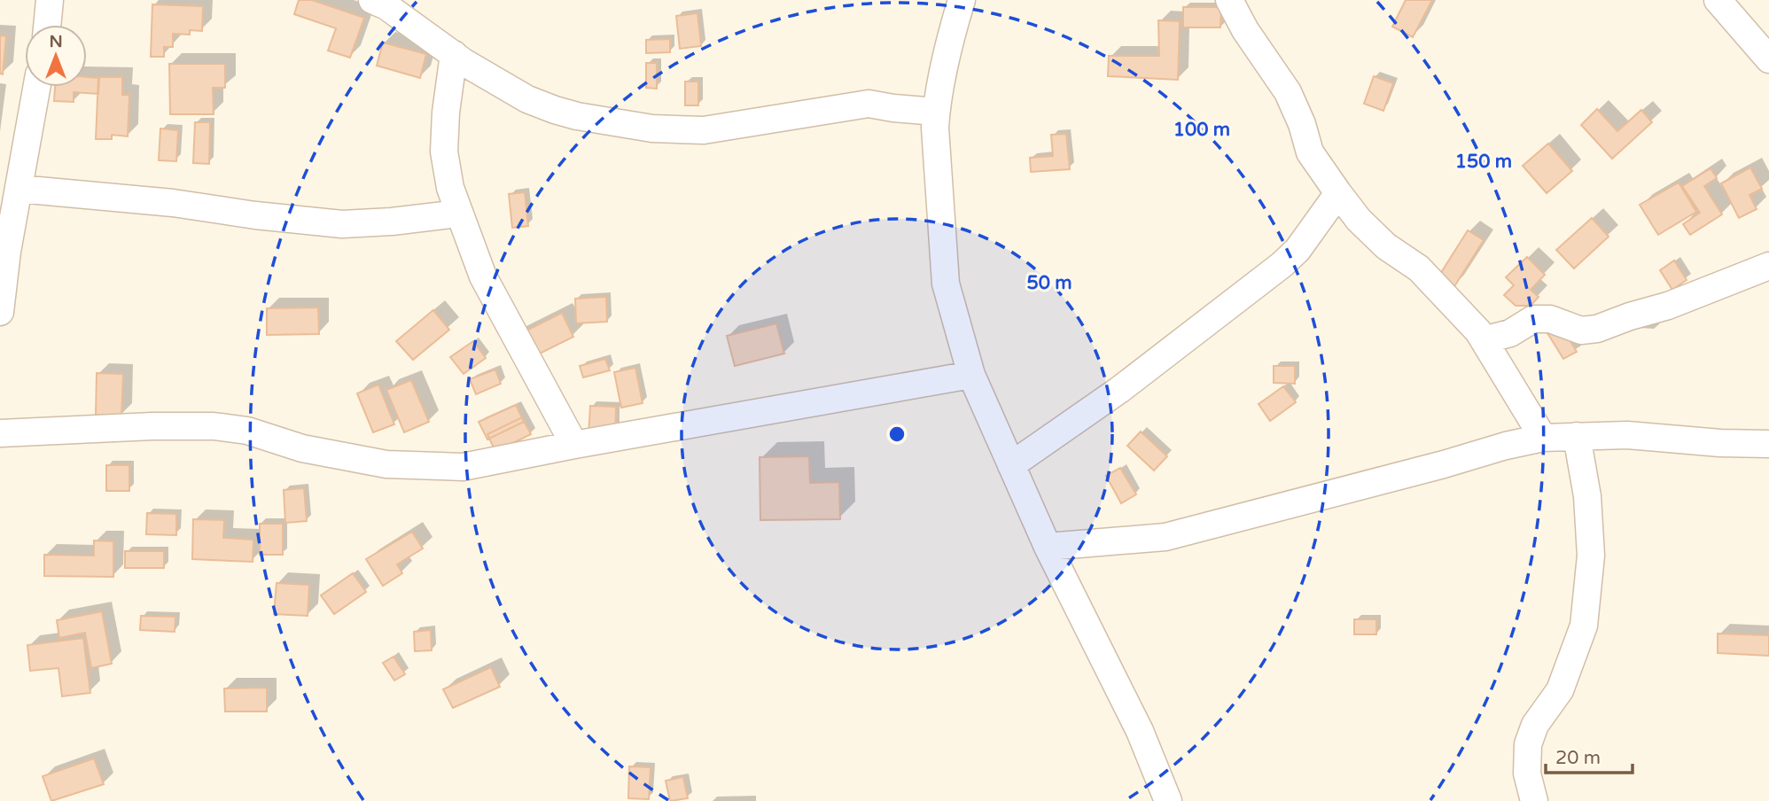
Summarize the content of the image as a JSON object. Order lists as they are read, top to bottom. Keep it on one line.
{"scale_bar":"20 m","north":"top","rings":["100 m","150 m","50 m"]}
